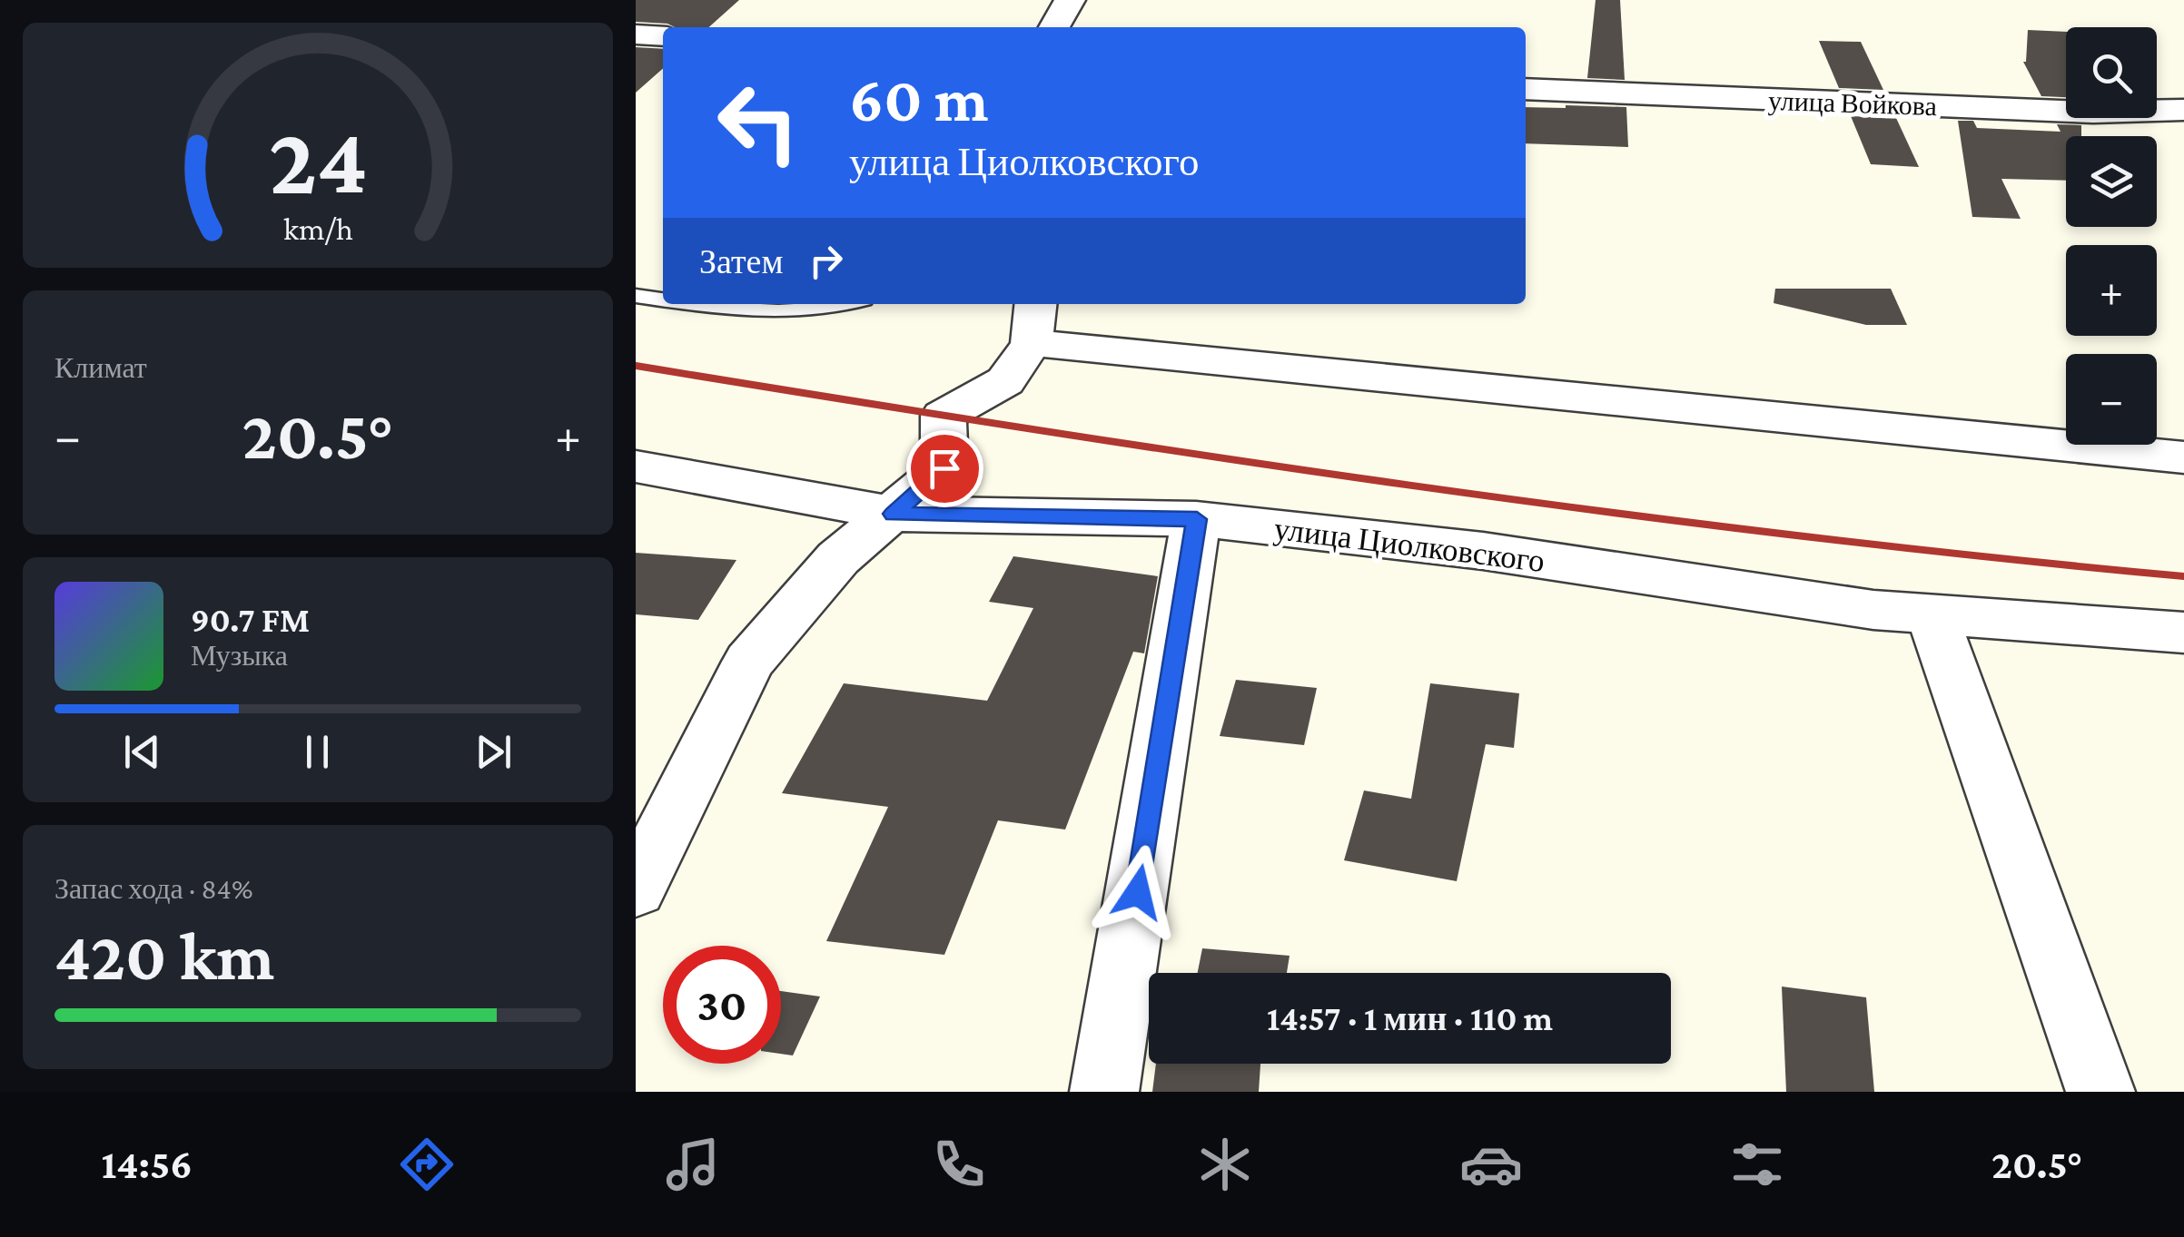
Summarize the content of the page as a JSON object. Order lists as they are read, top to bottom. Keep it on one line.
{"streets":{"street":["улица Войкова","улица Циолковского"]},"page":{"map_buttons":["+","−"],"turn":["60 m","улица Циолковского"],"then":"Затем","tile":["Климат",["Запас хода · 84%","420 km"]],"heat":["−","20.5°","+"],"song":["90.7 FM","Музыка"],"limit":"30","trip":"14:57 · 1 мин · 110 m","tabs":["14:56","20.5°"],"gauge":["24","km/h"]}}
